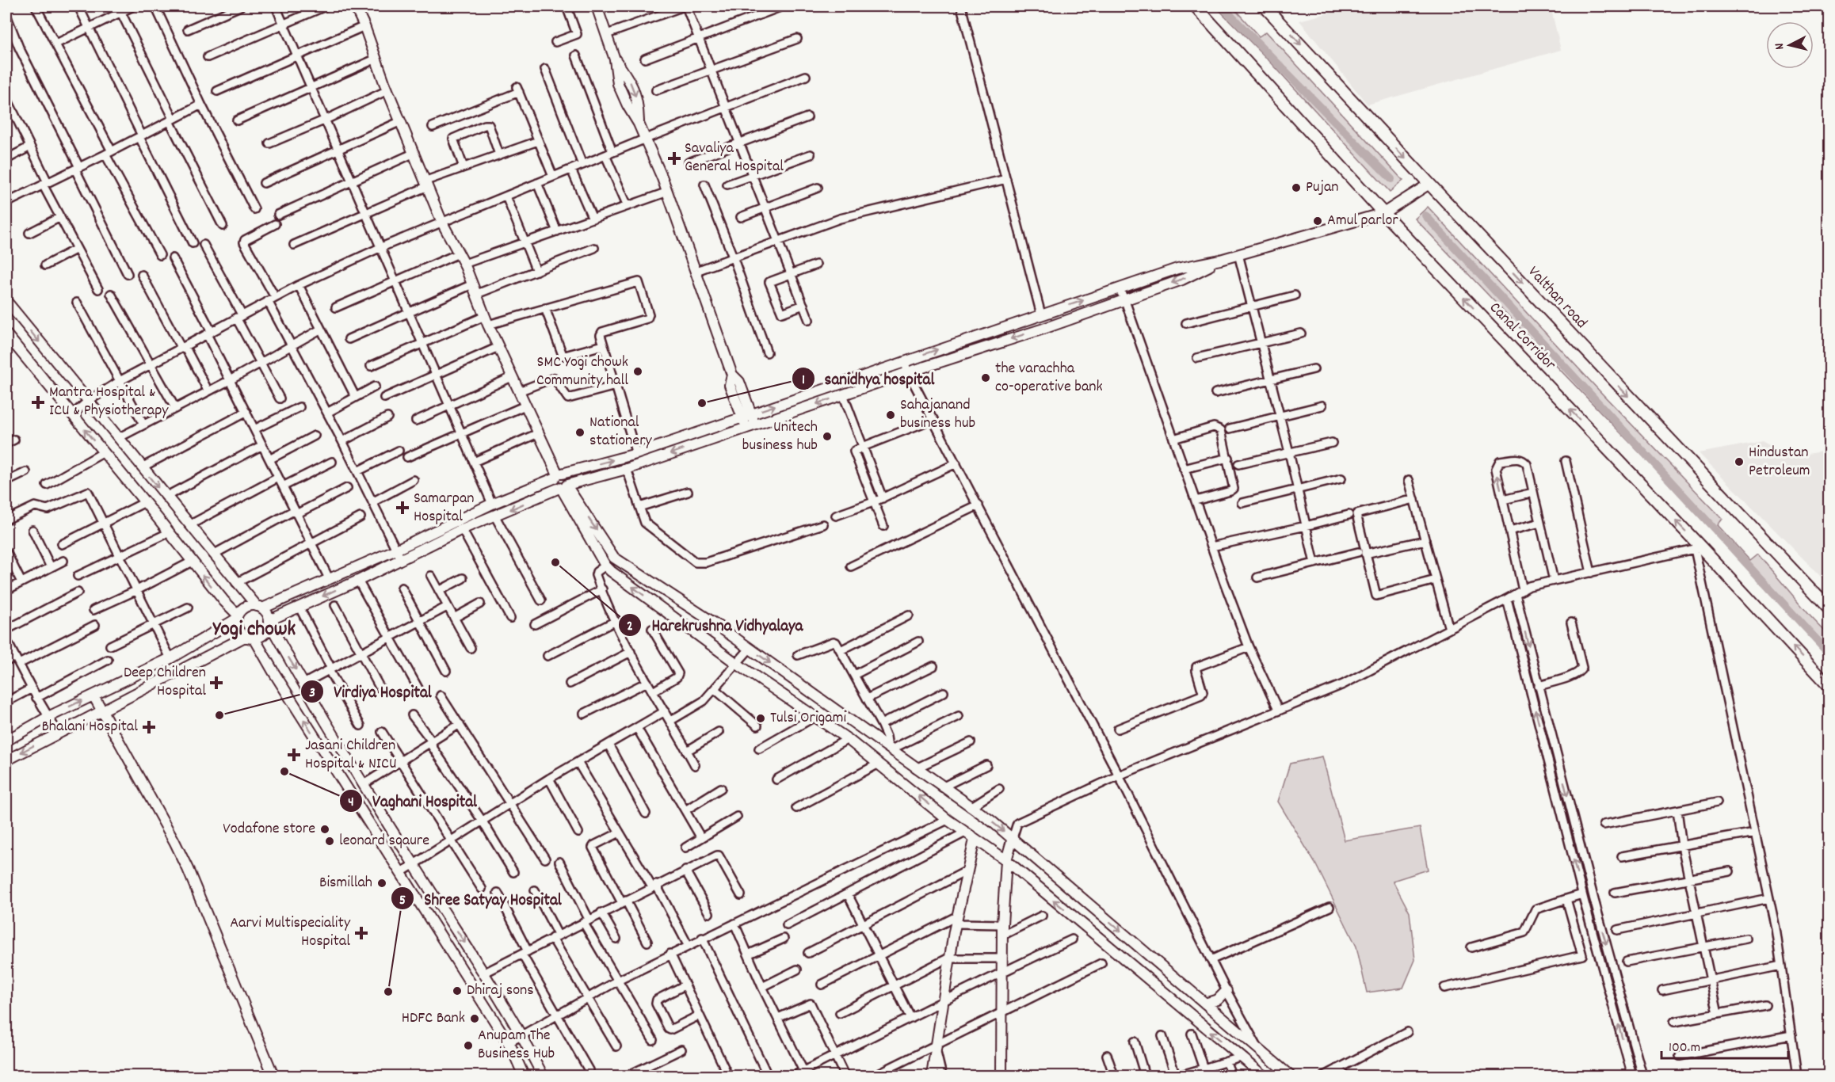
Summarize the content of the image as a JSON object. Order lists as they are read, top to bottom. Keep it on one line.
{"streets":{"main road":["Valthan road","Canal Corridor"]},"one_way":["Valthan road","Canal Corridor"],"districts":["Yogi chowk"],"places":{"health":["Savaliya General Hospital","Mantra Hospital & ICU & Physiotherapy","Samarpan Hospital","Deep Children Hospital","Bhalani Hospital","Jasani Children Hospital & NICU","Aarvi Multispeciality Hospital"],"other":["Pujan","Amul parlor","SMC Yogi chowk Community hall","the varachha co-operative bank","sanidhya hospital","Sahajanand business hub","National stationery","Unitech business hub","Hindustan Petroleum","Harekrushna Vidhyalaya","Virdiya Hospital","Tulsi Origami","Vaghani Hospital","Vodafone store","leonard sqaure","Bismillah","Dhiraj sons","Shree Satyay Hospital","HDFC Bank","Anupam The Business Hub"]},"scale_bar":"100 m","north":"left"}
